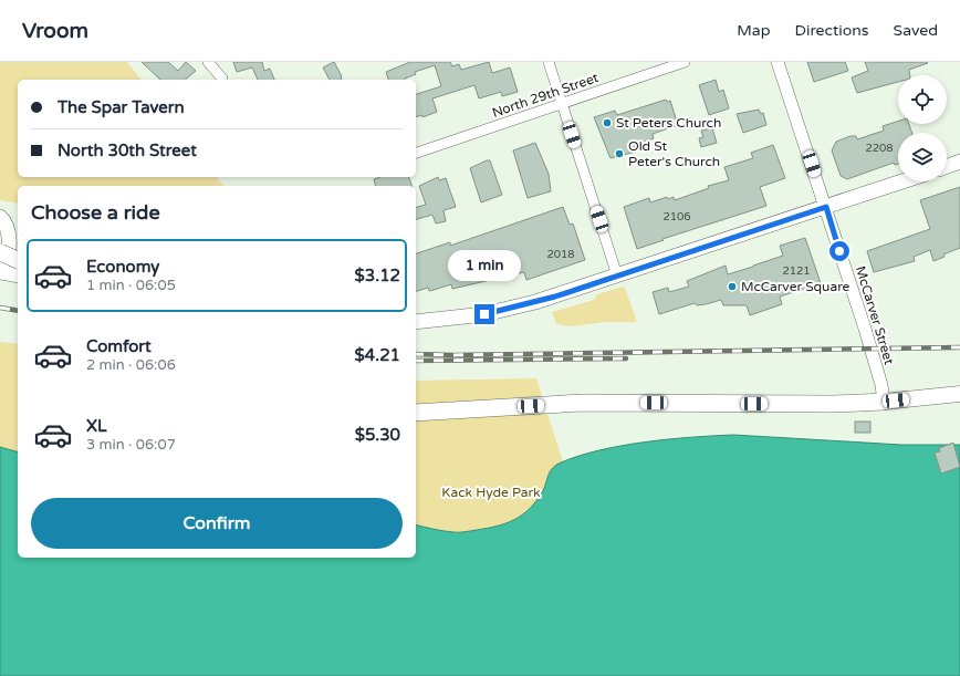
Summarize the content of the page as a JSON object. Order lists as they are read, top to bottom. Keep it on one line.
{"streets":{"street":["North 29th Street","McCarver Street"]},"parks":["Kack Hyde Park"],"places":["St Peters Church","Old St Peter's Church","McCarver Square"],"house_numbers":["2208","2106","2018","2121"],"page":{"header":"Vroom","nav":["Map","Directions","Saved"],"banner":["The Spar Tavern","North 30th Street"],"heading":"Choose a ride","list":[{"name":"Economy","note":"1 min · 06:05","value":"$3.12"},{"name":"Comfort","note":"2 min · 06:06","value":"$4.21"},{"name":"XL","note":"3 min · 06:07","value":"$5.30"}],"bubble":"1 min","buttons":"Confirm"}}
